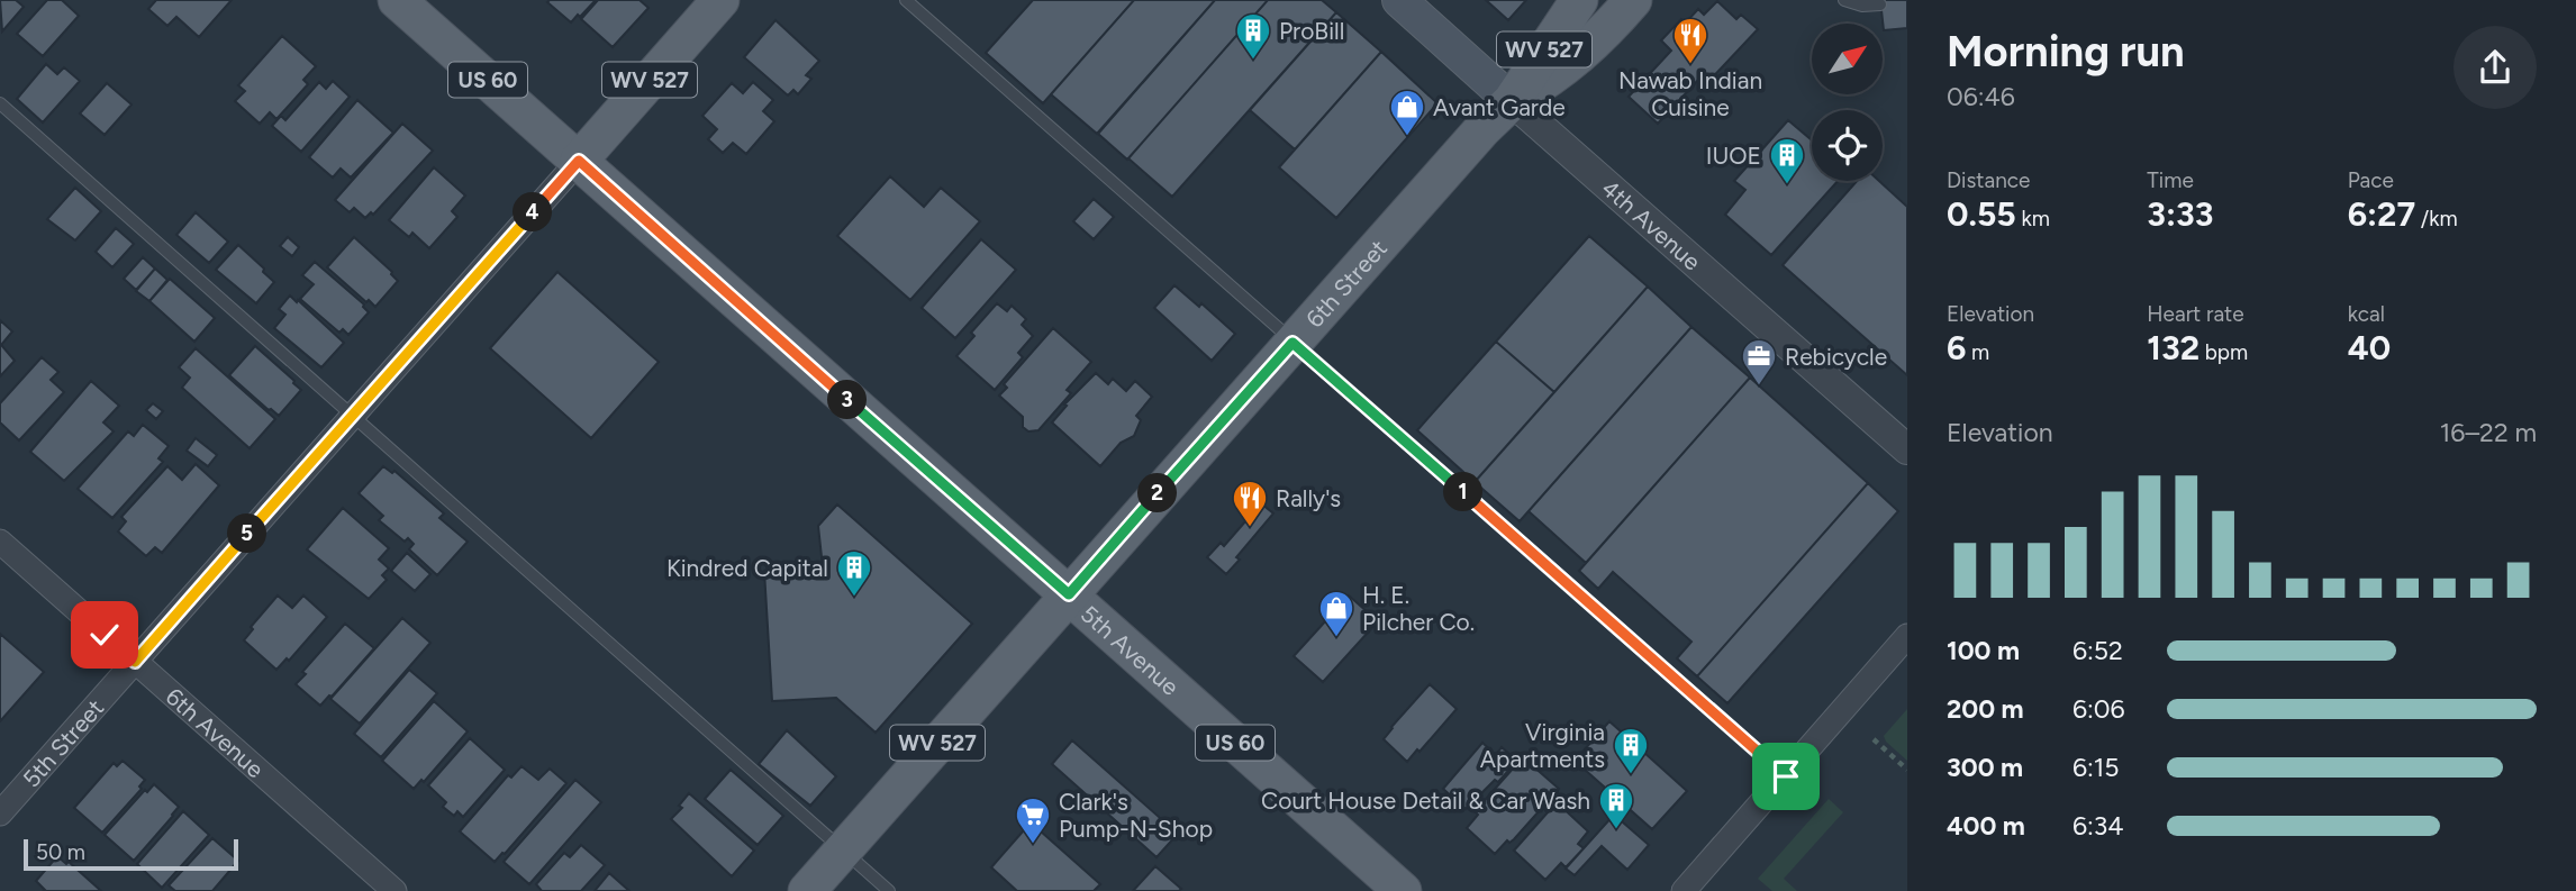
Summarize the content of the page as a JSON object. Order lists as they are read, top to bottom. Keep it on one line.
{"streets":{"main road":["WV 527","US 60","4th Avenue","6th Street","5th Avenue","5th Street"],"street":["6th Avenue"]},"crossings":[["WV 527","4th Avenue"],["WV 527","6th Street"],["4th Avenue","6th Street"],["6th Street","5th Avenue"],["5th Avenue","5th Street"],["6th Avenue","5th Street"]],"places":{"building":["ProBill","IUOE","Kindred Capital","Virginia Apartments","Court House Detail & Car Wash"],"restaurant":["Nawab Indian Cuisine","Rally's"],"shop":["Avant Garde","H. E. Pilcher Co."],"office":["Rebicycle"],"supermarket":["Clark's Pump-N-Shop"]},"scale_bar":"50 m","north":"top right","page":{"heading":["Morning run","06:46"],"stats":[["Distance","0.55 km"],["Time","3:33"],["Pace","6:27 /km"],["Elevation","6 m"],["Heart rate","132 bpm"],["kcal","40"]],"pins":["4","3","1","2","5"],"chart":["Elevation","16–22 m"],"list":[{"name":"100 m","note":"6:52"},{"name":"200 m","note":"6:06"},{"name":"300 m","note":"6:15"},{"name":"400 m","note":"6:34"}],"scale":"50 m"}}
